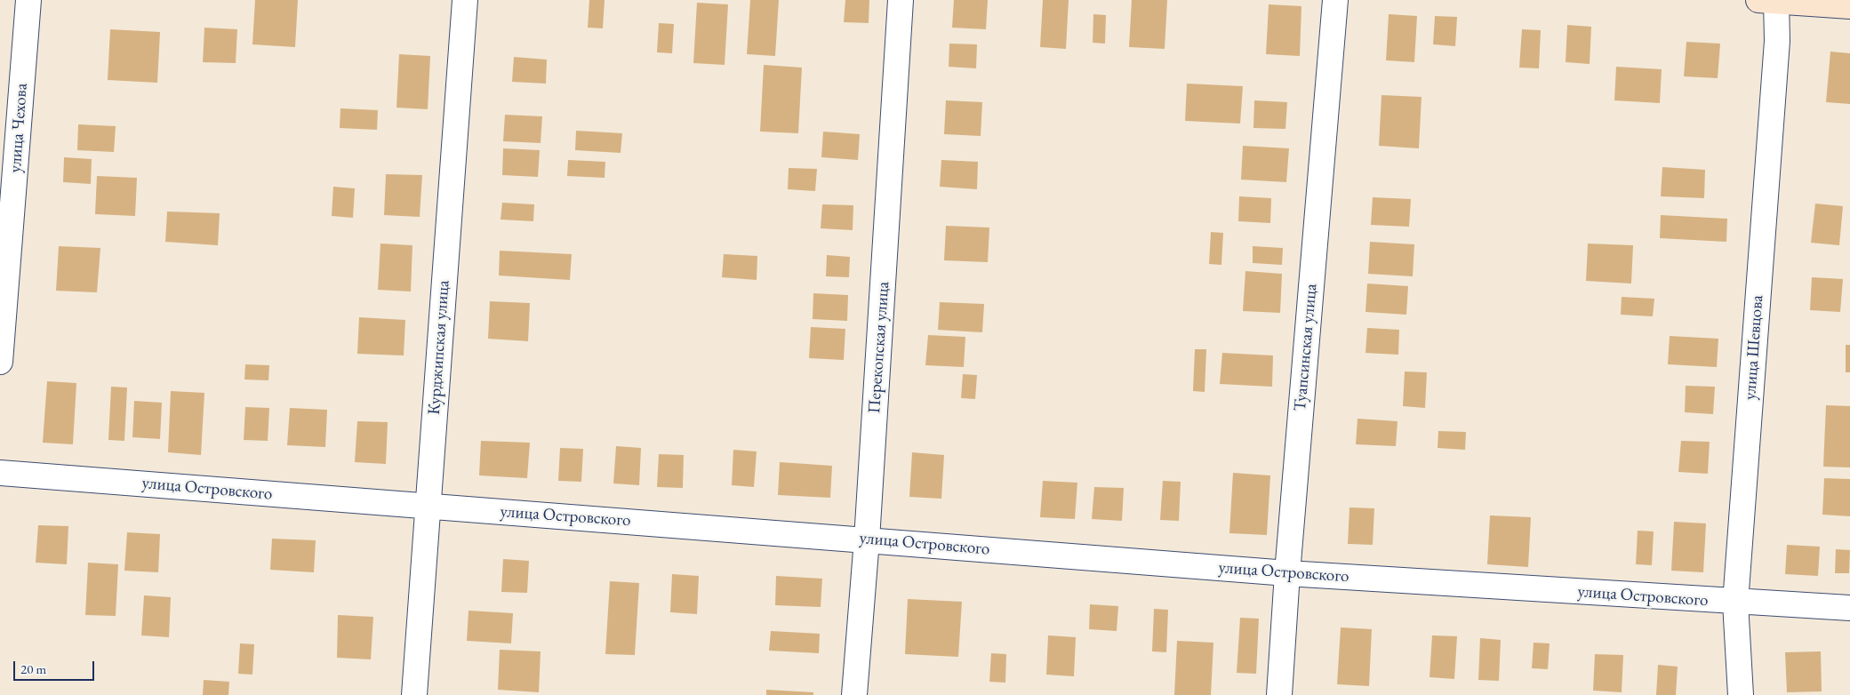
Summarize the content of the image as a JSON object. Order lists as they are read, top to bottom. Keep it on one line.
{"streets":{"street":["улица Чехова","Курджипская улица","Перекопская улица","Туапсинская улица","улица Шевцова","улица Островского"]},"crossings":[["Курджипская улица","улица Островского"],["Перекопская улица","улица Островского"],["Туапсинская улица","улица Островского"],["улица Шевцова","улица Островского"]],"scale_bar":"20 m"}
